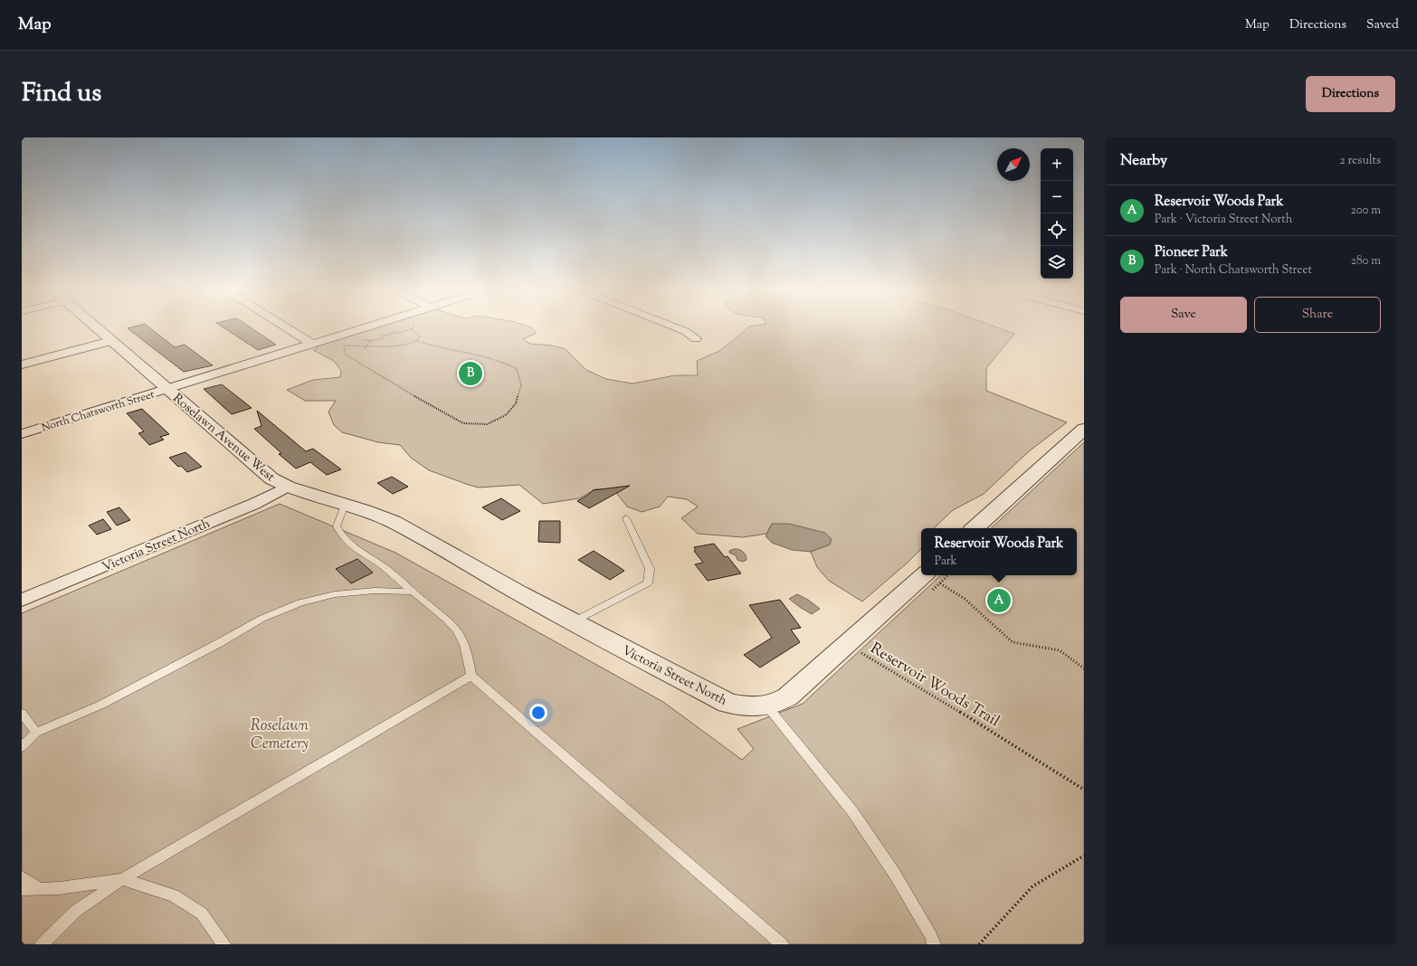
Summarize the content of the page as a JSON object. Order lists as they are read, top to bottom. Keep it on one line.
{"streets":{"street":["North Chatsworth Street","Roselawn Avenue West","Victoria Street North"],"path":["Reservoir Woods Trail"]},"crossings":[["North Chatsworth Street","Roselawn Avenue West"],["Roselawn Avenue West","Victoria Street North"]],"parks":["Roselawn Cemetery"],"north":"top right","page":{"header":"Map","nav":["Map","Directions","Saved"],"title":"Find us","buttons":["Directions",["Save","Share"]],"heading":["Nearby","2 results"],"map_buttons":["+","−"],"list":[{"mark":"A","name":"Reservoir Woods Park","note":"Park · Victoria Street North","value":"200 m"},{"mark":"B","name":"Pioneer Park","note":"Park · North Chatsworth Street","value":"280 m"}],"pins":["B","A"],"popup":["Reservoir Woods Park","Park"]}}
